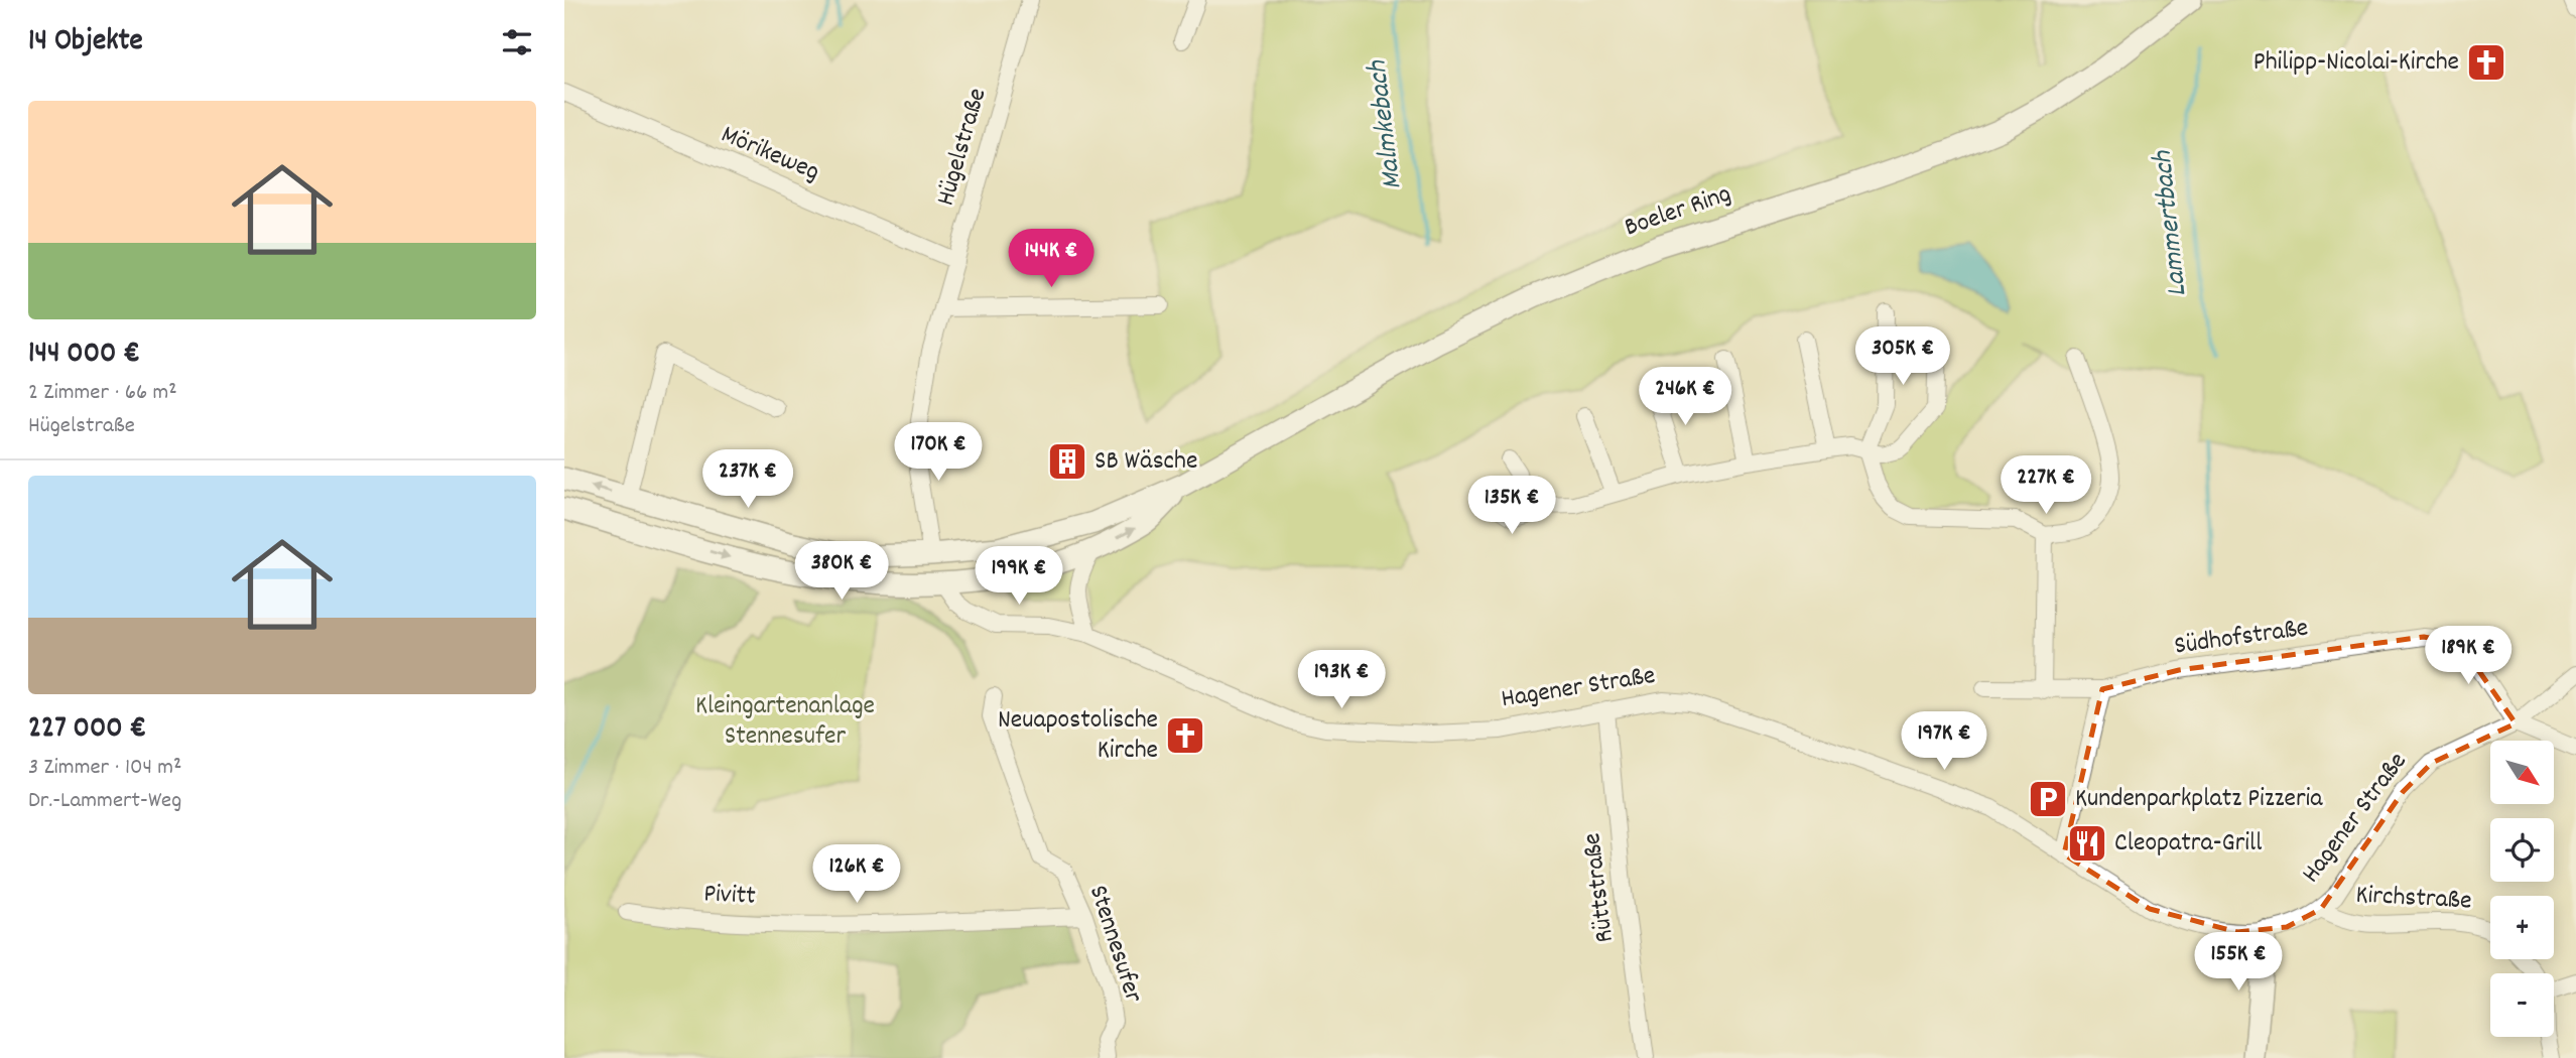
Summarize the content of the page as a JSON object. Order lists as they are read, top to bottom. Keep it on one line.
{"streets":{"main road":["Boeler Ring","Hagener Straße"],"street":["Hügelstraße","Mörikeweg","Südhofstraße","Rüttstraße","Pivitt","Kirchstraße","Stennesufer"]},"crossings":[["Hügelstraße","Mörikeweg"],["Hügelstraße","Boeler Ring"],["Hügelstraße","Hagener Straße"],["Boeler Ring","Hagener Straße"],["Südhofstraße","Hagener Straße"],["Hagener Straße","Rüttstraße"],["Hagener Straße","Kirchstraße"],["Pivitt","Stennesufer"]],"water":["Malmkebach","Lammertbach"],"parks":["Kleingartenanlage Stennesufer"],"places":{"church":["Philipp-Nicolai-Kirche","Neuapostolische Kirche"],"building":["SB Wäsche"],"parking":["Kundenparkplatz Pizzeria"],"restaurant":["Cleopatra-Grill"]},"north":"bottom right","page":{"heading":"14 Objekte","list":[{"name":"144 000 €","note":"2 Zimmer · 66 m² · Hügelstraße"},{"name":"227 000 €","note":"3 Zimmer · 104 m² · Dr.-Lammert-Weg"}],"price":["144K €","305K €","246K €","170K €","237K €","227K €","135K €","380K €","199K €","189K €","193K €","197K €","126K €","155K €"],"map_buttons":["+","−"]}}
